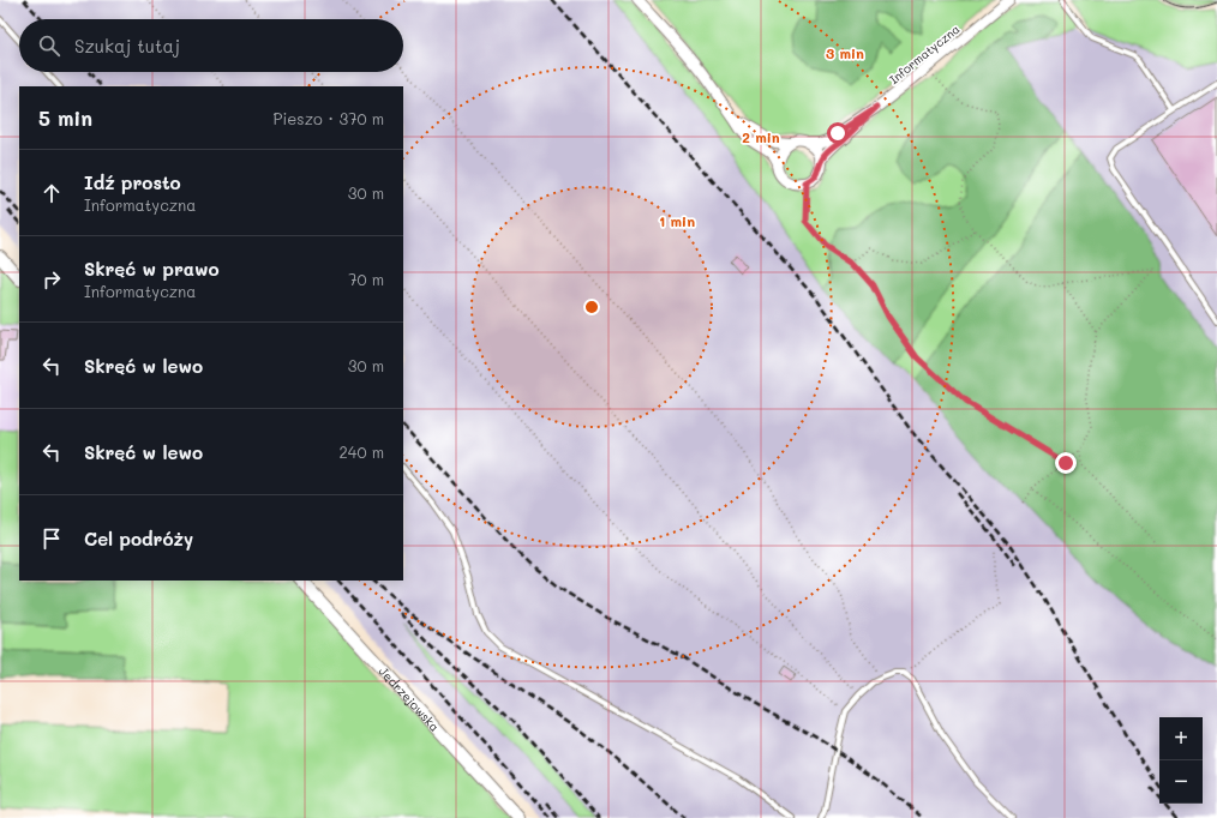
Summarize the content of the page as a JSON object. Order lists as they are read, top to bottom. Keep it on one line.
{"streets":{"street":["Informatyczna","Jędrzejowska"]},"page":{"search":"Szukaj tutaj","heading":["5 min","Pieszo · 370 m"],"list":[["Idź prosto","Informatyczna","30 m"],["Skręć w prawo","Informatyczna","70 m"],["Skręć w lewo","30 m"],["Skręć w lewo","240 m"],"Cel podróży"],"map_buttons":["+","−"]},"rings":["3 min","2 min","1 min"]}
